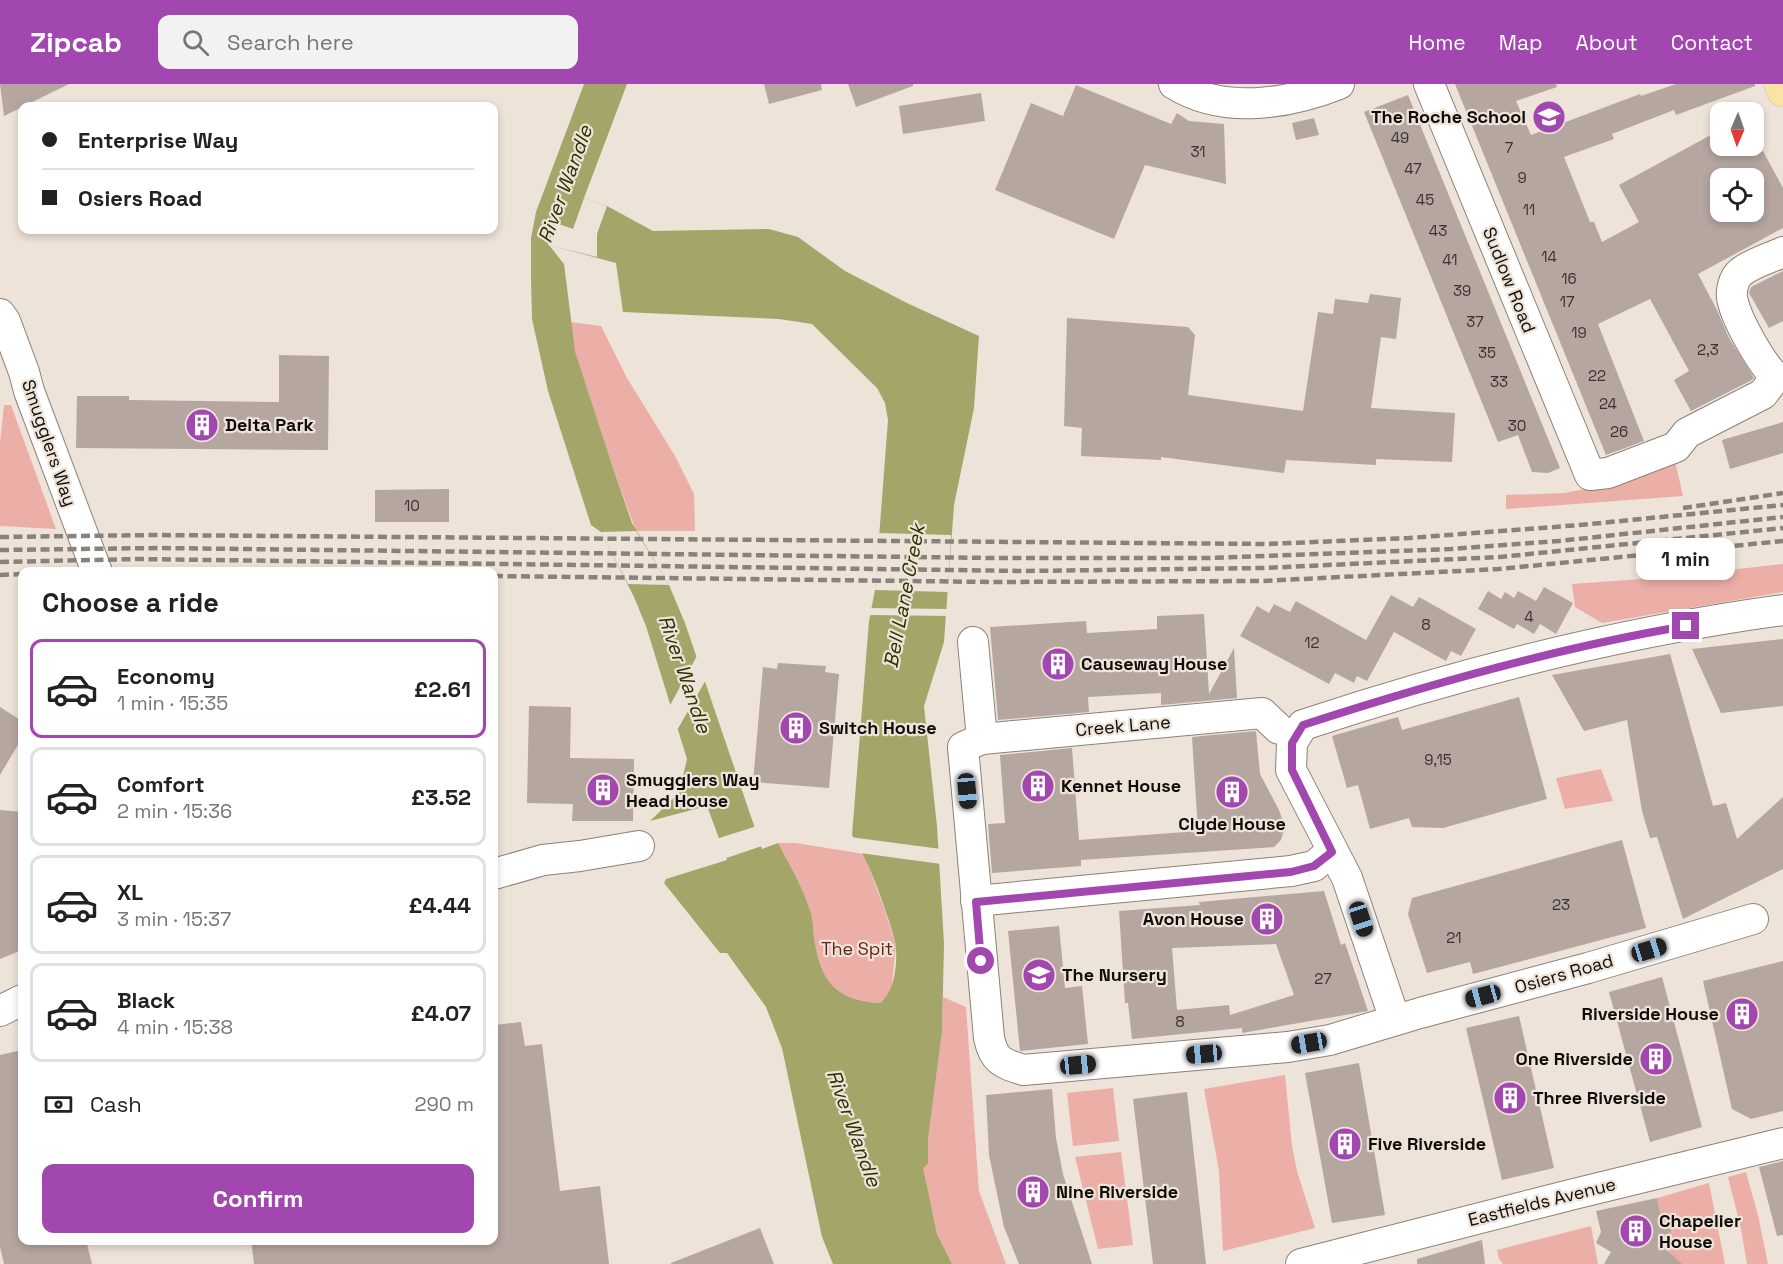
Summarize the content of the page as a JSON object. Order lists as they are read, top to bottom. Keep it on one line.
{"streets":{"street":["Sudlow Road","Smugglers Way","Creek Lane","Osiers Road","Eastfields Avenue"]},"crossings":[["Creek Lane","Osiers Road"]],"water":["River Wandle","Bell Lane Creek"],"parks":["The Spit"],"places":{"school or university":["The Roche School","The Nursery"],"building":["Delta Park","Causeway House","Switch House","Kennet House","Smugglers Way Head House","Clyde House","Avon House","Riverside House","One Riverside","Three Riverside","Five Riverside","Nine Riverside","Chapelier House"]},"house_numbers":["49","7","31","47","9","45","11","43","14","41","16","39","17","37","19","2,3","35","22","33","24","30","26","10","4","8","12","9,15","23","21","27","8"],"north":"bottom","page":{"header":"Zipcab","search":"Search here","nav":["Home","Map","About","Contact"],"banner":["Enterprise Way","Osiers Road"],"bubble":"1 min","heading":"Choose a ride","list":[{"name":"Economy","note":"1 min · 15:35","value":"£2.61"},{"name":"Comfort","note":"2 min · 15:36","value":"£3.52"},{"name":"XL","note":"3 min · 15:37","value":"£4.44"},{"name":"Black","note":"4 min · 15:38","value":"£4.07"}],"pay":["Cash","290 m"],"buttons":"Confirm"}}
